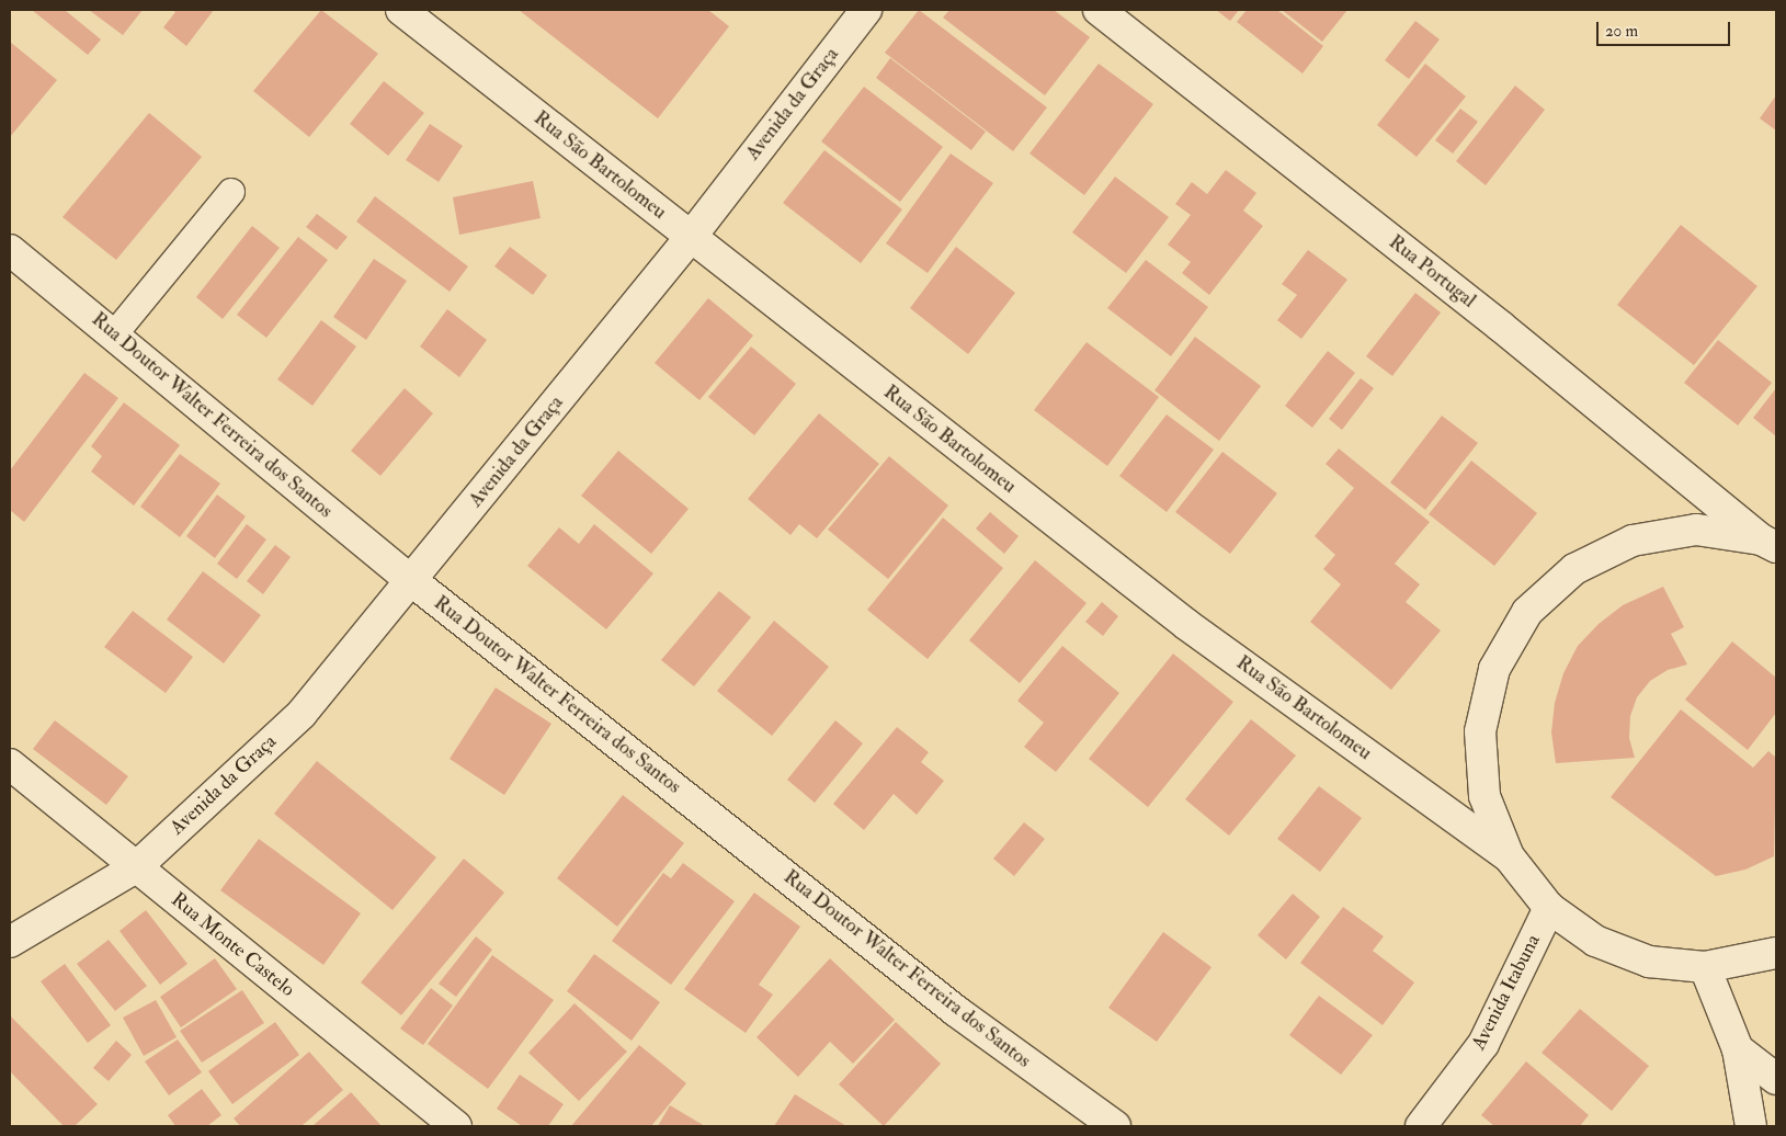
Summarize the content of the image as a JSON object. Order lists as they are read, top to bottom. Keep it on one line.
{"streets":{"street":["Avenida da Graça","Rua São Bartolomeu","Rua Portugal","Rua Doutor Walter Ferreira dos Santos","Rua Monte Castelo","Avenida Itabuna"]},"crossings":[["Avenida da Graça","Rua São Bartolomeu"],["Avenida da Graça","Rua Doutor Walter Ferreira dos Santos"],["Avenida da Graça","Rua Monte Castelo"]],"scale_bar":"20 m"}
